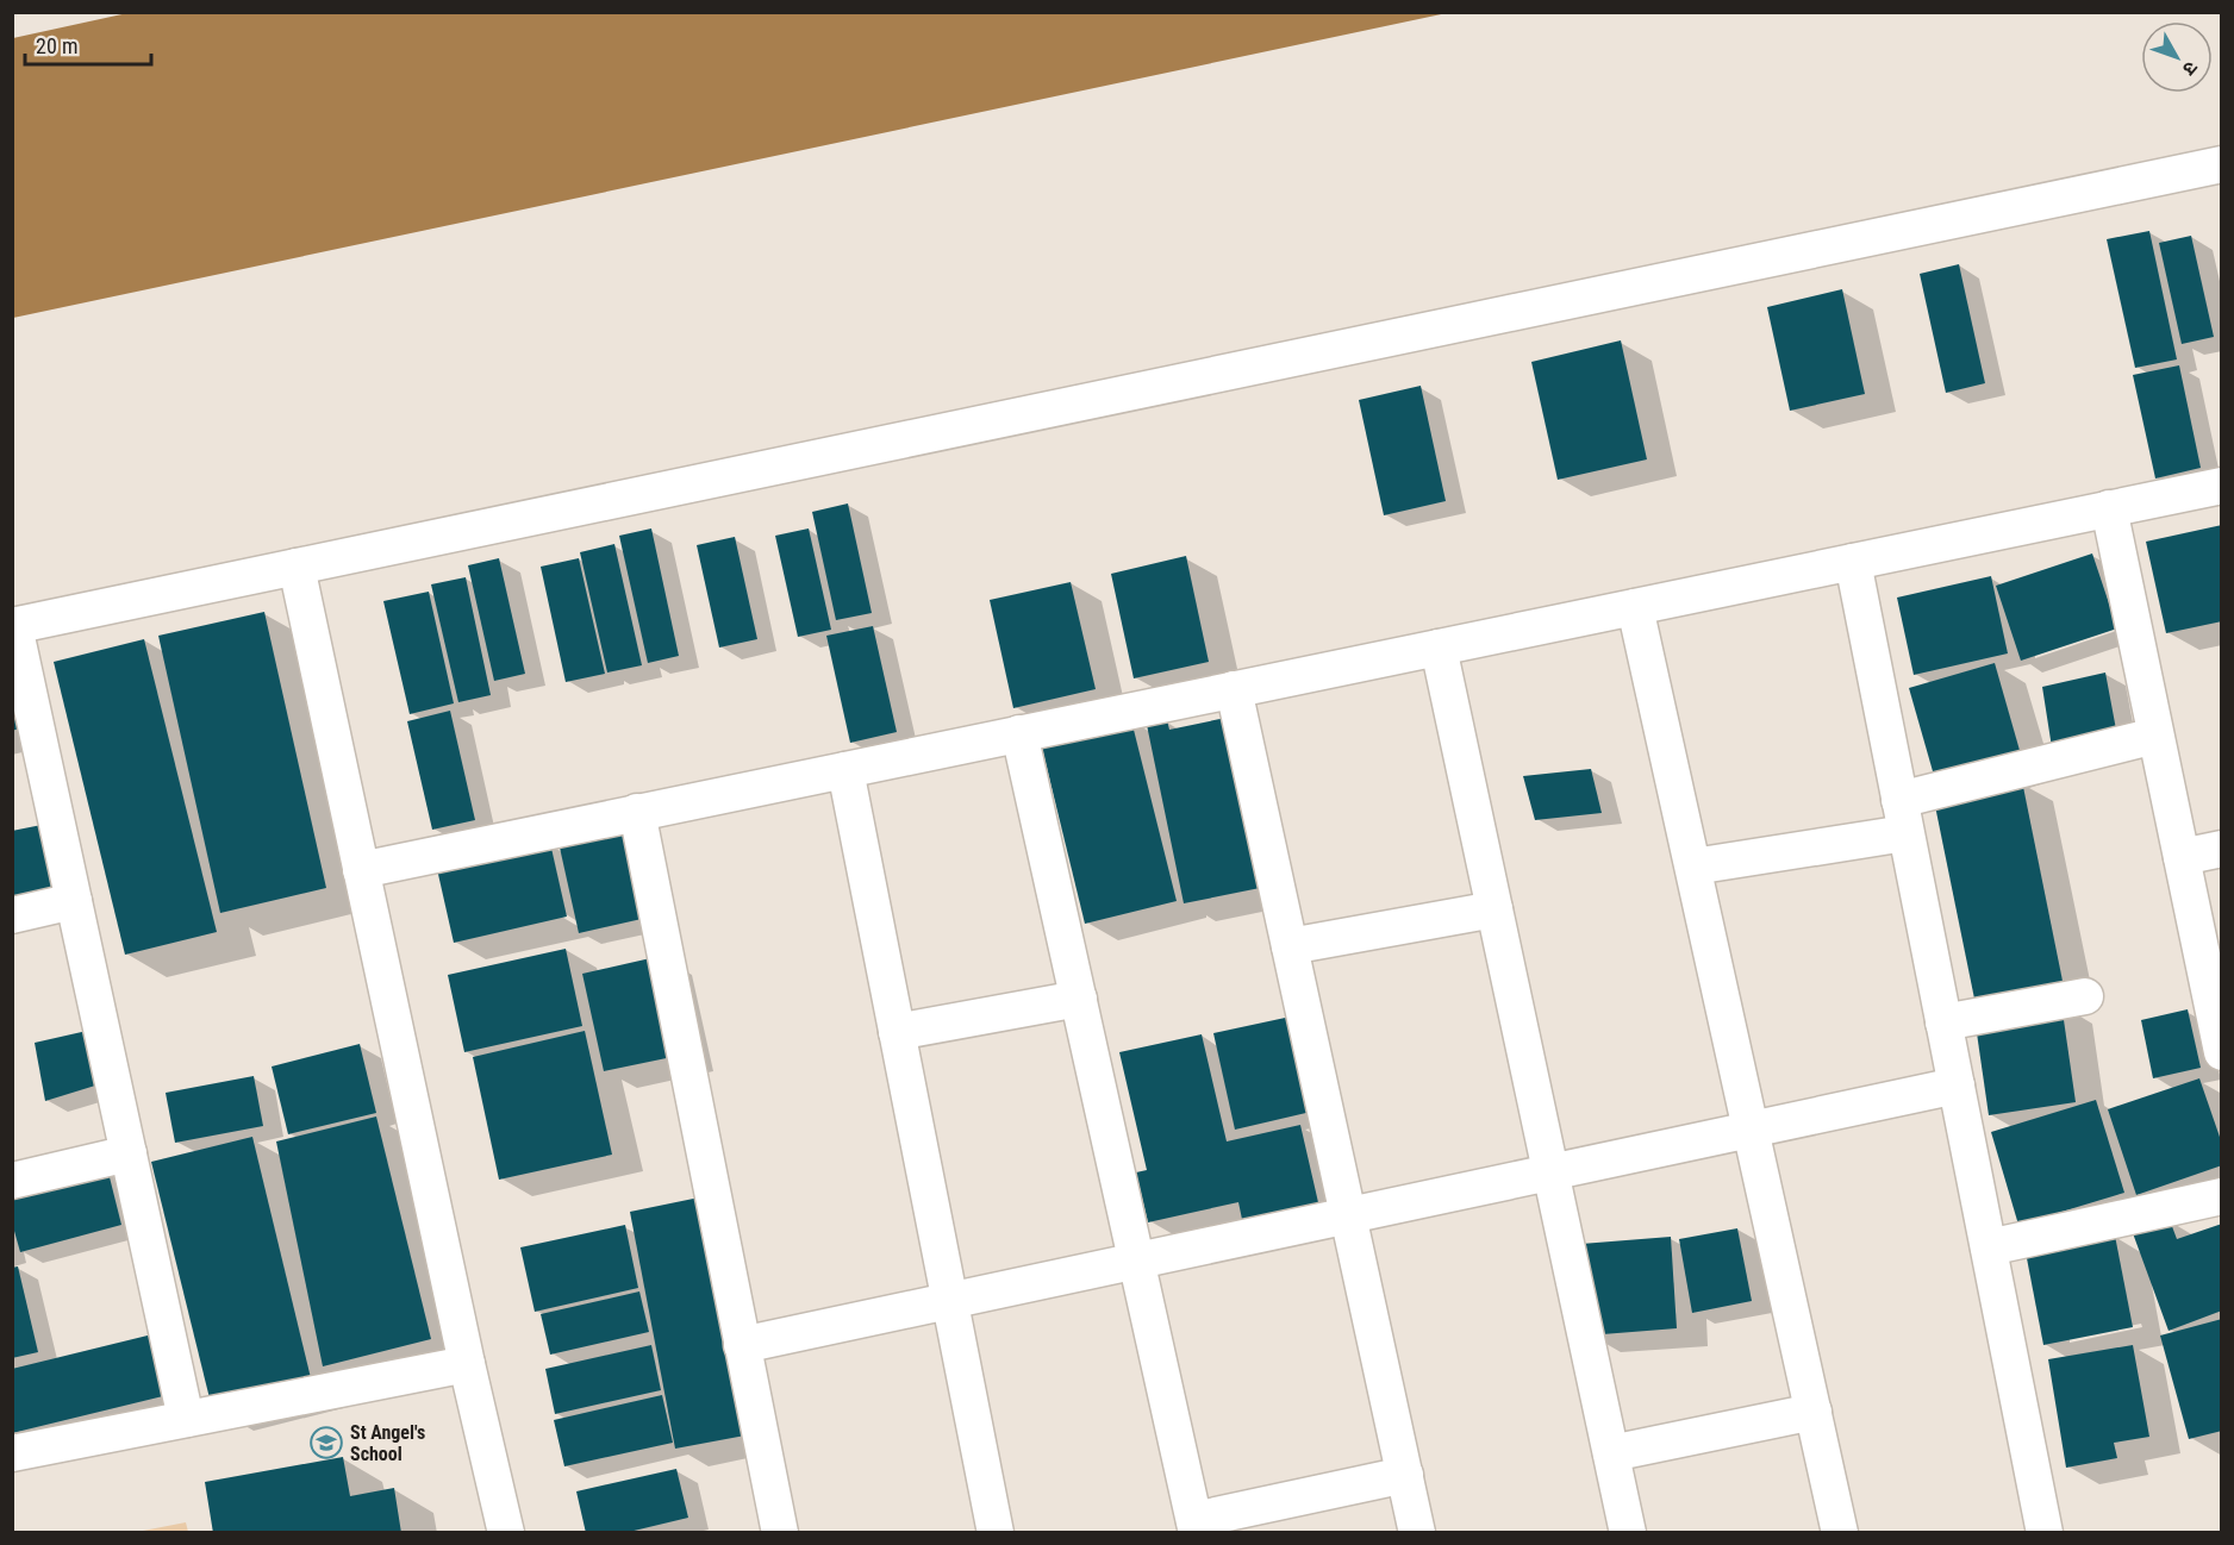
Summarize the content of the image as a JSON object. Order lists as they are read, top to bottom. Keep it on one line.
{"places":{"school or university":["St Angel's School"]},"scale_bar":"20 m","north":"bottom right"}
